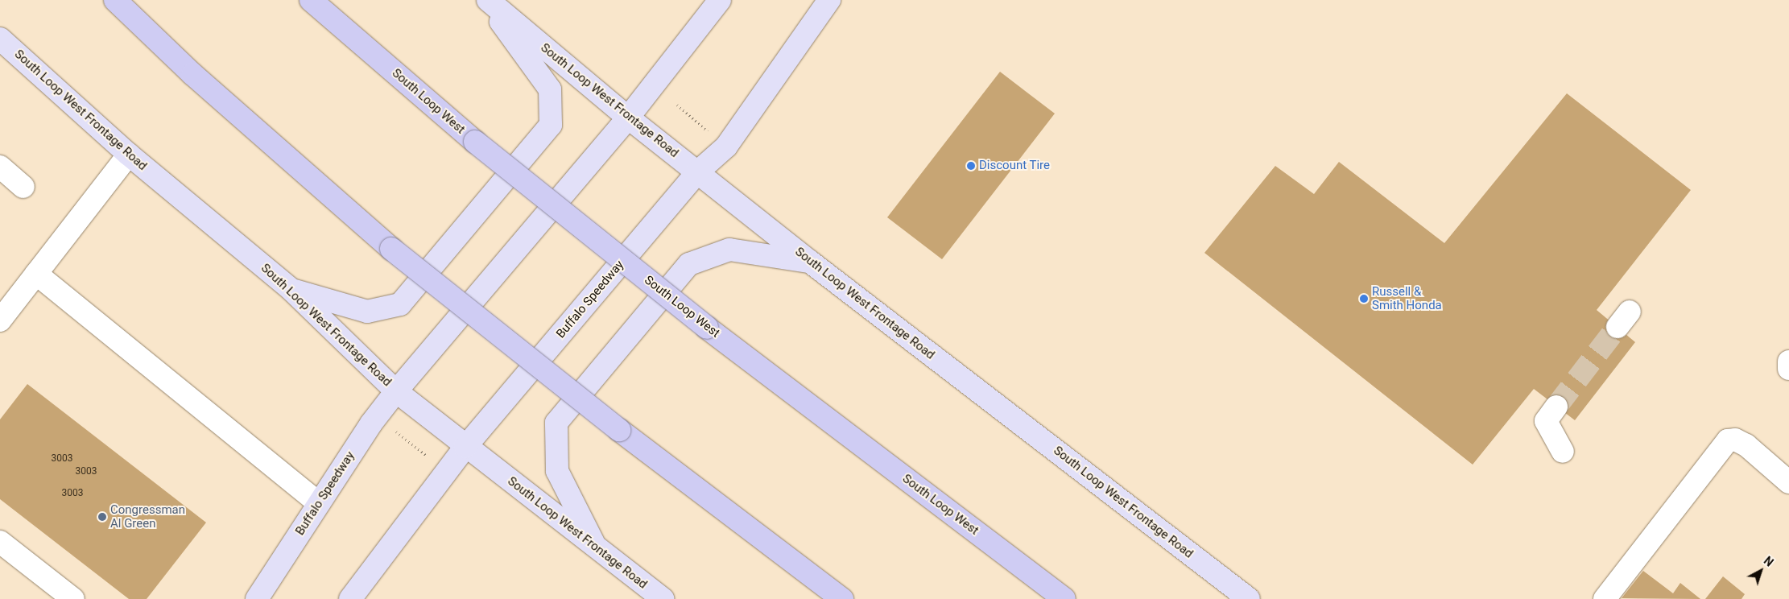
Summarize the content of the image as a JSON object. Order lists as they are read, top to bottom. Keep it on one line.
{"streets":{"highway":["South Loop West"],"main road":["South Loop West Frontage Road","Buffalo Speedway"]},"crossings":[["South Loop West Frontage Road","Buffalo Speedway"]],"places":["Discount Tire","Russell & Smith Honda","Congressman Al Green"],"house_numbers":["3003","3003","3003"],"north":"top right"}
